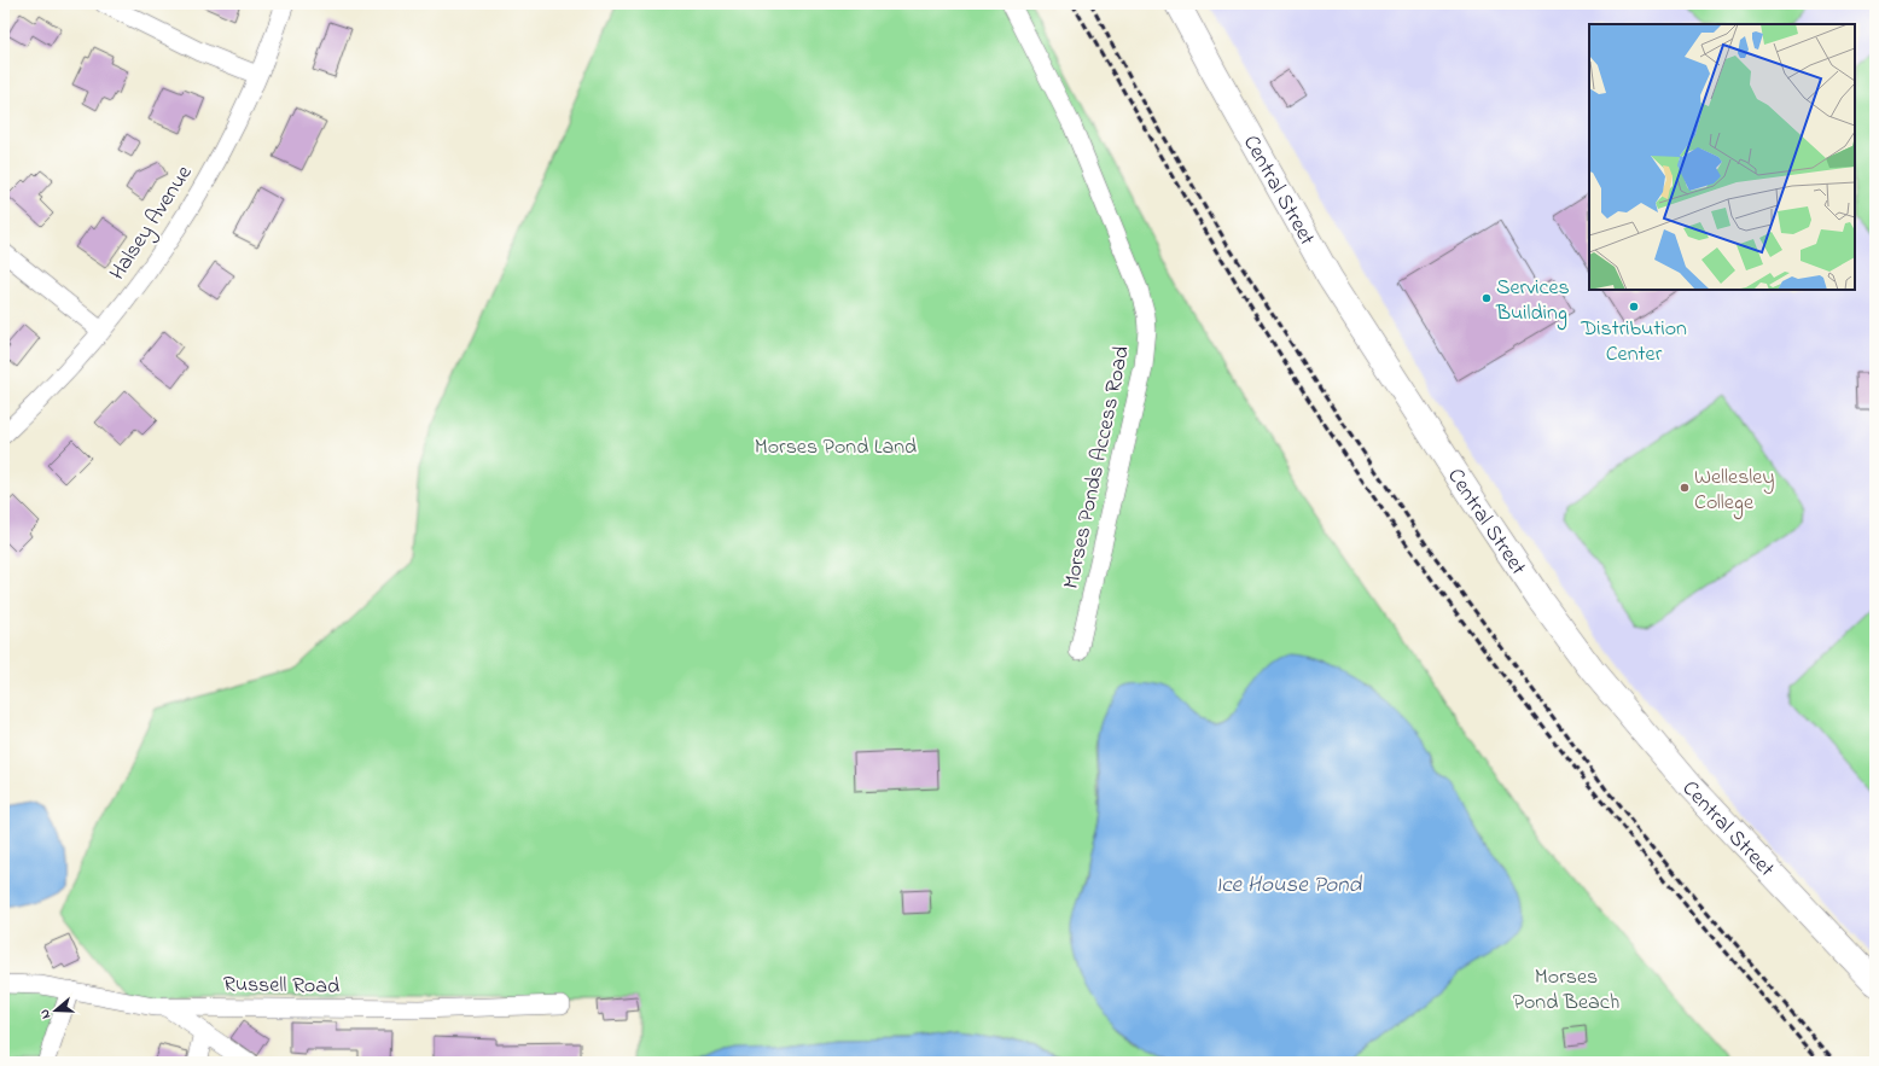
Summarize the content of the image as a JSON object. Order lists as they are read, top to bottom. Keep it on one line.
{"streets":{"main road":["Central Street"],"street":["Halsey Avenue","Morses Ponds Access Road","Russell Road"]},"water":["Ice House Pond"],"parks":["Morses Pond Land","Morses Pond Beach"],"places":["Services Building","Distribution Center","Wellesley College"],"north":"left"}
